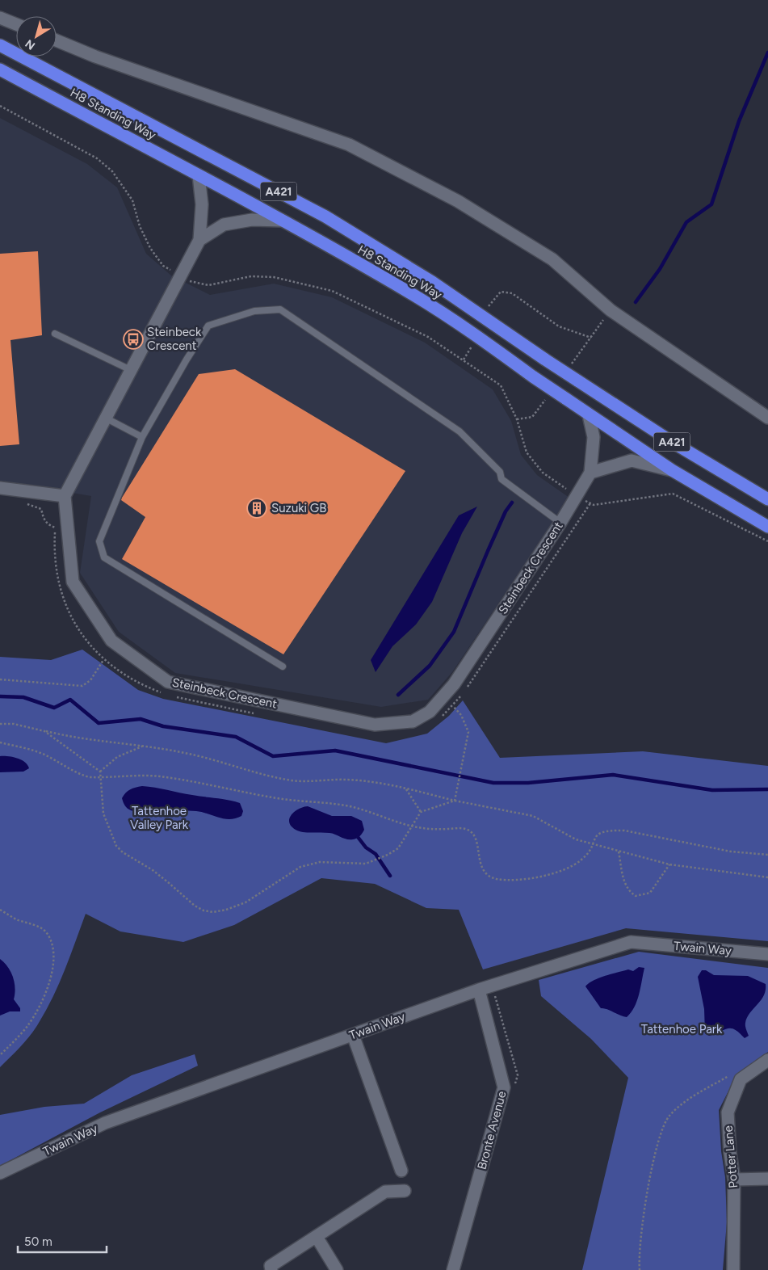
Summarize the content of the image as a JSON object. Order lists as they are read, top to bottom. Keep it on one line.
{"streets":{"highway":["H8 Standing Way","A421"],"street":["Steinbeck Crescent","Twain Way","Bronte Avenue","Potter Lane"]},"crossings":[["H8 Standing Way","Steinbeck Crescent"],["Twain Way","Bronte Avenue"]],"parks":["Tattenhoe Valley Park","Tattenhoe Park"],"places":{"bus stop":["Steinbeck Crescent"],"building":["Suzuki GB"]},"scale_bar":"50 m","north":"bottom left"}
